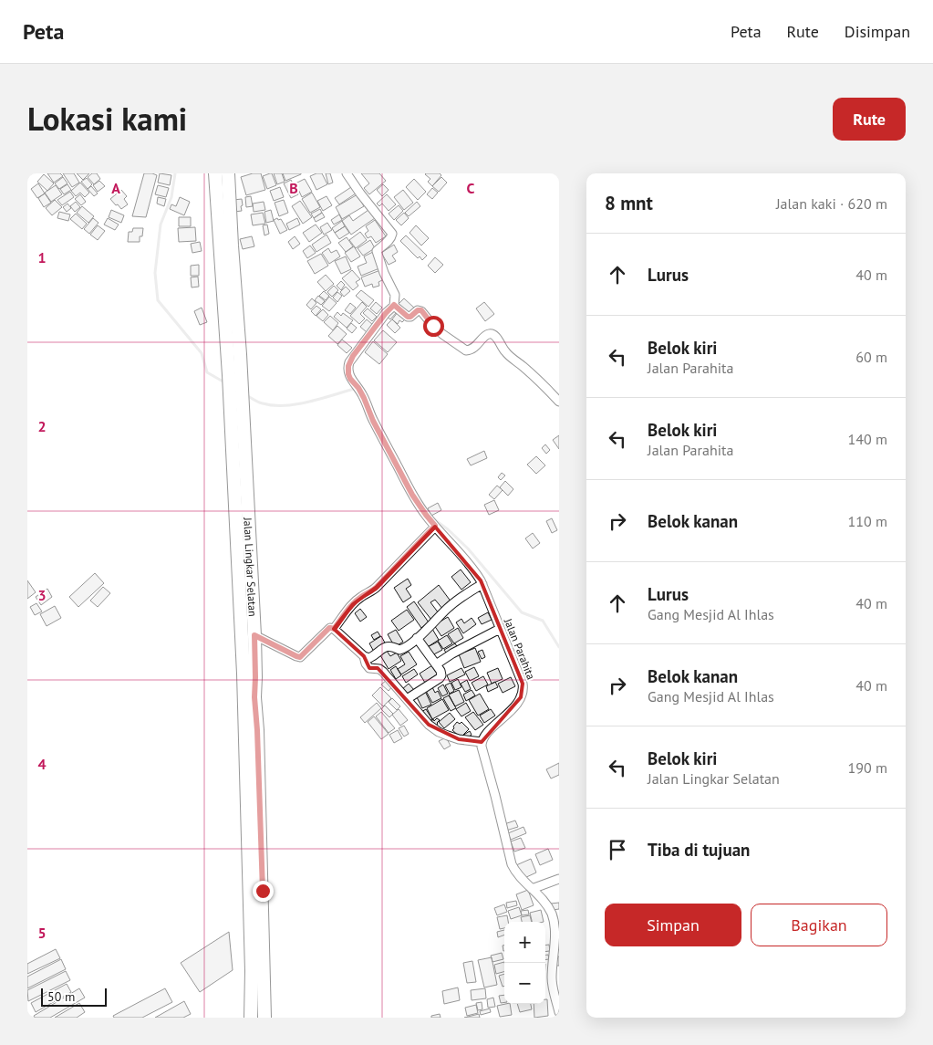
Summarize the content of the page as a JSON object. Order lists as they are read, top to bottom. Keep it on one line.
{"streets":{"main road":["Jalan Lingkar Selatan"],"street":["Jalan Parahita"]},"scale_bar":"50 m","page":{"header":"Peta","nav":["Peta","Rute","Disimpan"],"title":"Lokasi kami","buttons":["Rute",["Simpan","Bagikan"]],"heading":["8 mnt","Jalan kaki · 620 m"],"list":[["Lurus","40 m"],["Belok kiri","Jalan Parahita","60 m"],["Belok kiri","Jalan Parahita","140 m"],["Belok kanan","110 m"],["Lurus","Gang Mesjid Al Ihlas","40 m"],["Belok kanan","Gang Mesjid Al Ihlas","40 m"],["Belok kiri","Jalan Lingkar Selatan","190 m"],"Tiba di tujuan"],"map_buttons":["+","−"],"scale":"50 m"},"grid":{"columns":["A","B","C"],"rows":["1","2","3","4","5"]}}
